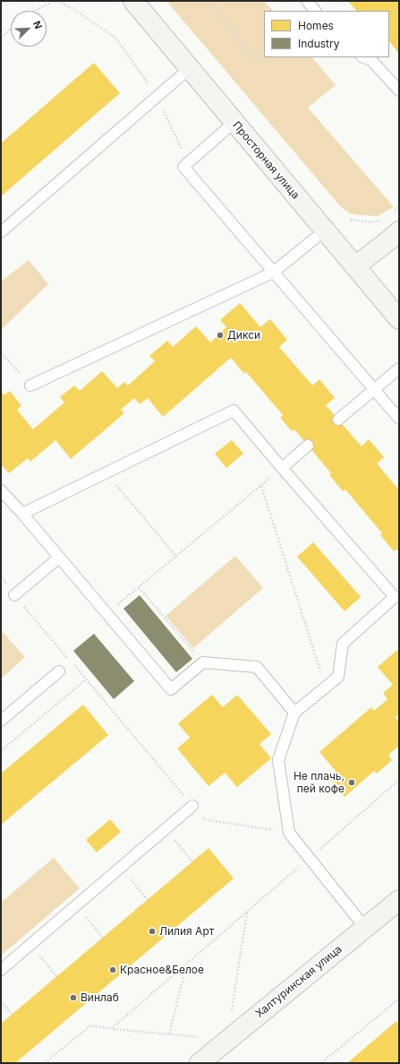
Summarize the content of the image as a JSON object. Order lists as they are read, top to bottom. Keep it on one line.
{"streets":{"main road":["Просторная улица","Халтуринская улица"]},"places":["Дикси","Не плачь, пей кофе","Лилия Арт","Красное&Белое","Винлаб"],"legend":["Homes","Industry"],"north":"top right"}
